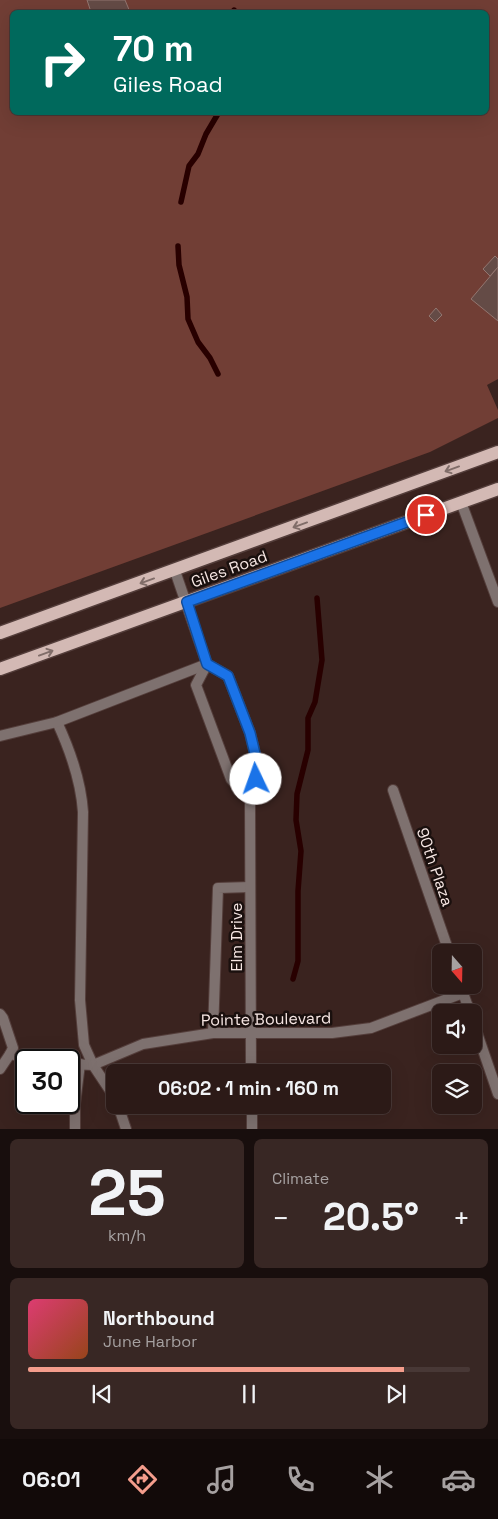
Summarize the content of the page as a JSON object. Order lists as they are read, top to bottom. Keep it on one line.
{"streets":{"main road":["Giles Road"],"street":["90th Plaza","Elm Drive","Pointe Boulevard"]},"crossings":[["Elm Drive","Pointe Boulevard"]],"north":"bottom","page":{"turn":["70 m","Giles Road"],"limit":"30","trip":"06:02 · 1 min · 160 m","tile":[["25","km/h"],"Climate"],"heat":["−","20.5°","+"],"song":["Northbound","June Harbor"],"tabs":"06:01"}}
